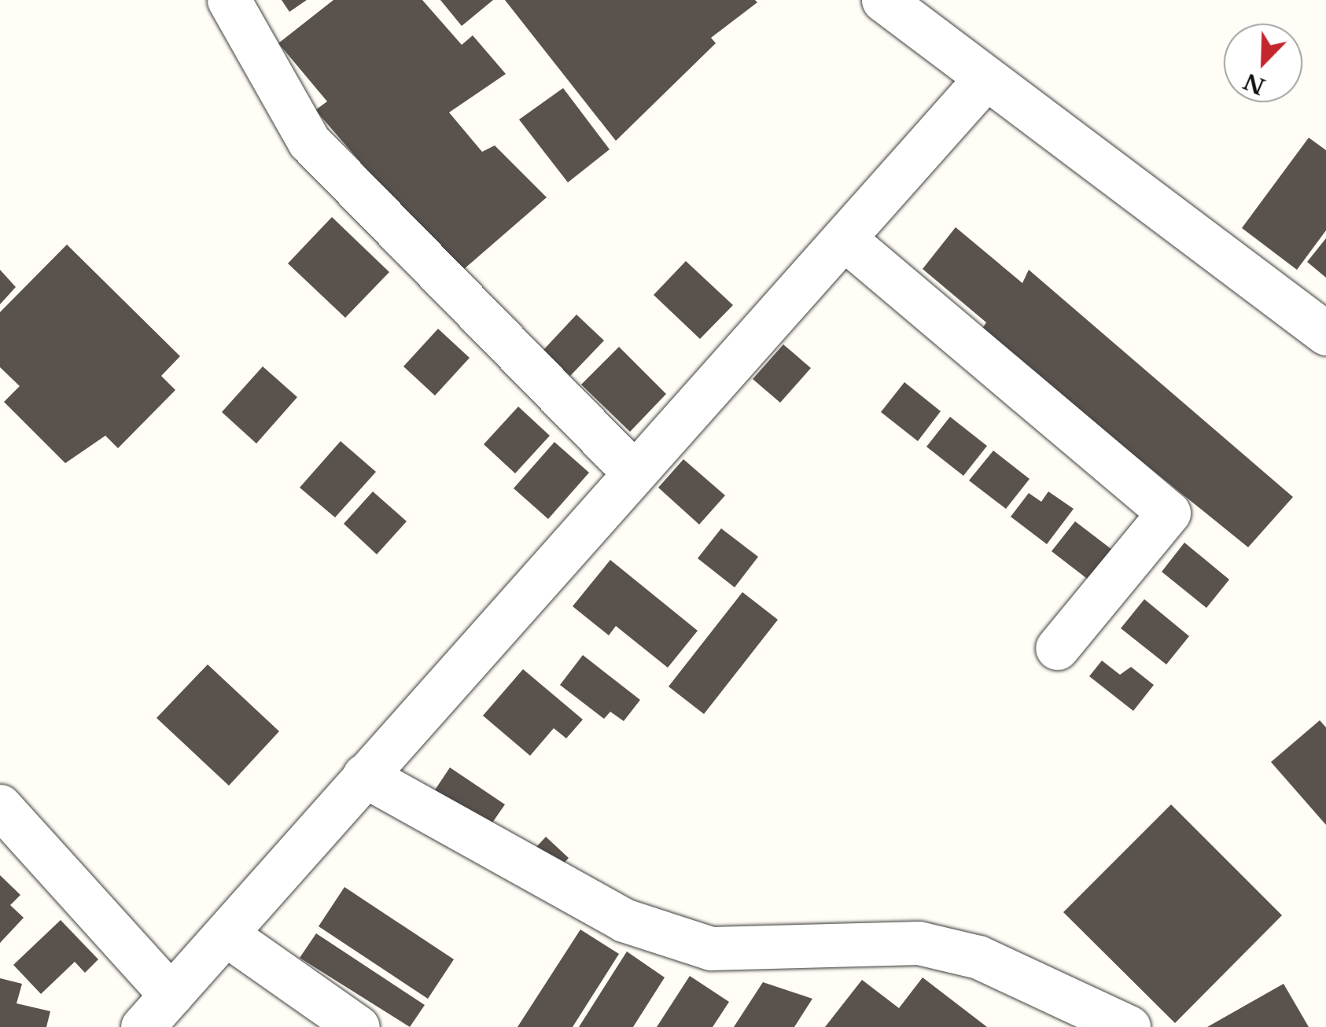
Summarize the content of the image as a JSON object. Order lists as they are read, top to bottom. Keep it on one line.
{"north":"bottom left"}
